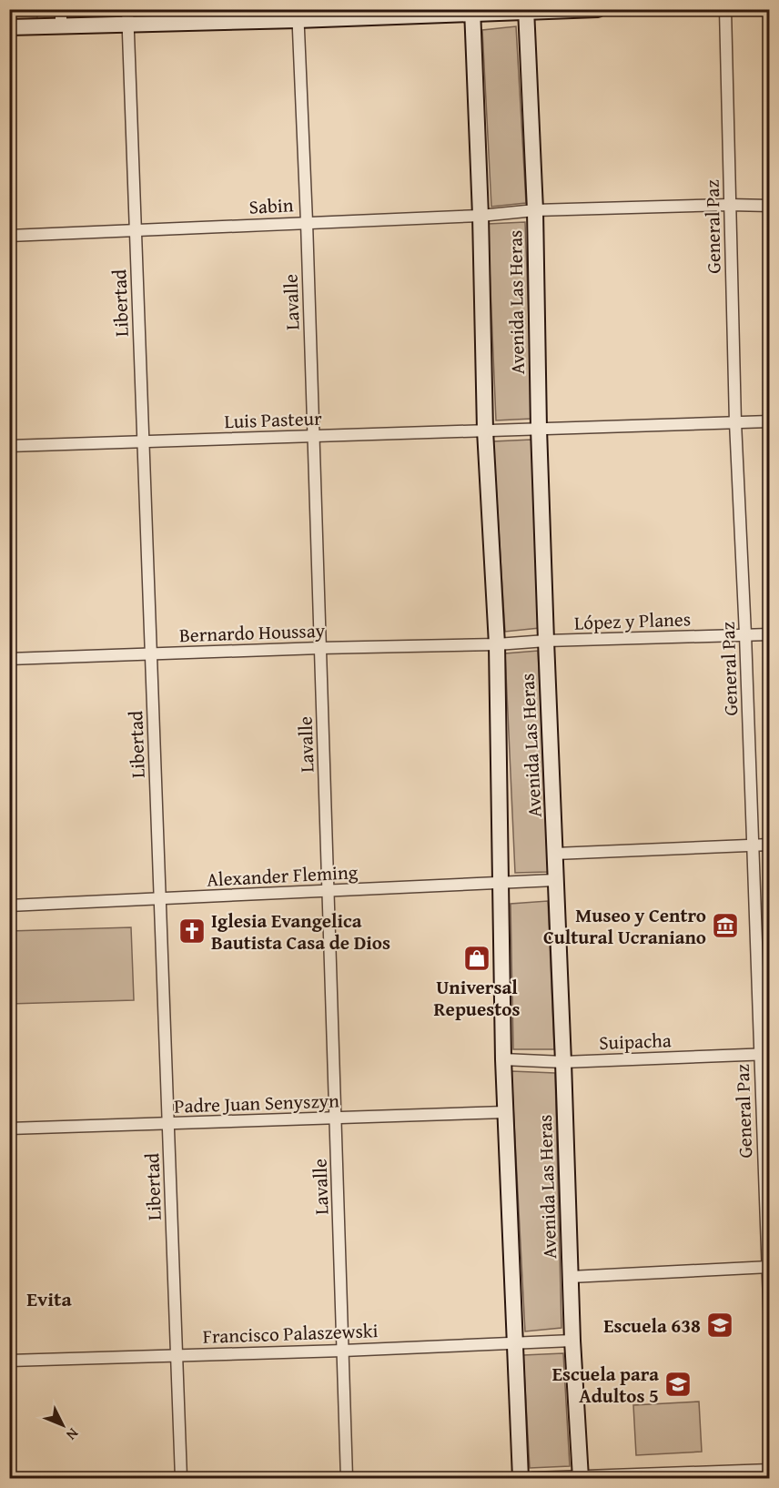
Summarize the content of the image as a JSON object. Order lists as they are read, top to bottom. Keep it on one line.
{"streets":{"main road":["Avenida Las Heras"],"street":["Sabin","General Paz","Lavalle","Libertad","Luis Pasteur","López y Planes","Bernardo Houssay","Alexander Fleming","Suipacha","Padre Juan Senyszyn","Francisco Palaszewski"]},"crossings":[["Sabin","General Paz"],["Sabin","Lavalle"],["Sabin","Avenida Las Heras"],["Sabin","Libertad"],["General Paz","Luis Pasteur"],["General Paz","López y Planes"],["General Paz","Suipacha"],["Lavalle","Luis Pasteur"],["Lavalle","Bernardo Houssay"],["Lavalle","Alexander Fleming"],["Lavalle","Padre Juan Senyszyn"],["Lavalle","Francisco Palaszewski"],["Avenida Las Heras","Luis Pasteur"],["Avenida Las Heras","López y Planes"],["Avenida Las Heras","Bernardo Houssay"],["Avenida Las Heras","Alexander Fleming"],["Avenida Las Heras","Suipacha"],["Avenida Las Heras","Padre Juan Senyszyn"],["Avenida Las Heras","Francisco Palaszewski"],["Libertad","Luis Pasteur"],["Libertad","Bernardo Houssay"],["Libertad","Alexander Fleming"],["Libertad","Padre Juan Senyszyn"],["Libertad","Francisco Palaszewski"],["López y Planes","Bernardo Houssay"]],"districts":["Evita"],"places":{"museum":["Museo y Centro Cultural Ucraniano"],"church":["Iglesia Evangelica Bautista Casa de Dios"],"shop":["Universal Repuestos"],"school or university":["Escuela 638","Escuela para Adultos 5"]},"north":"bottom right"}
